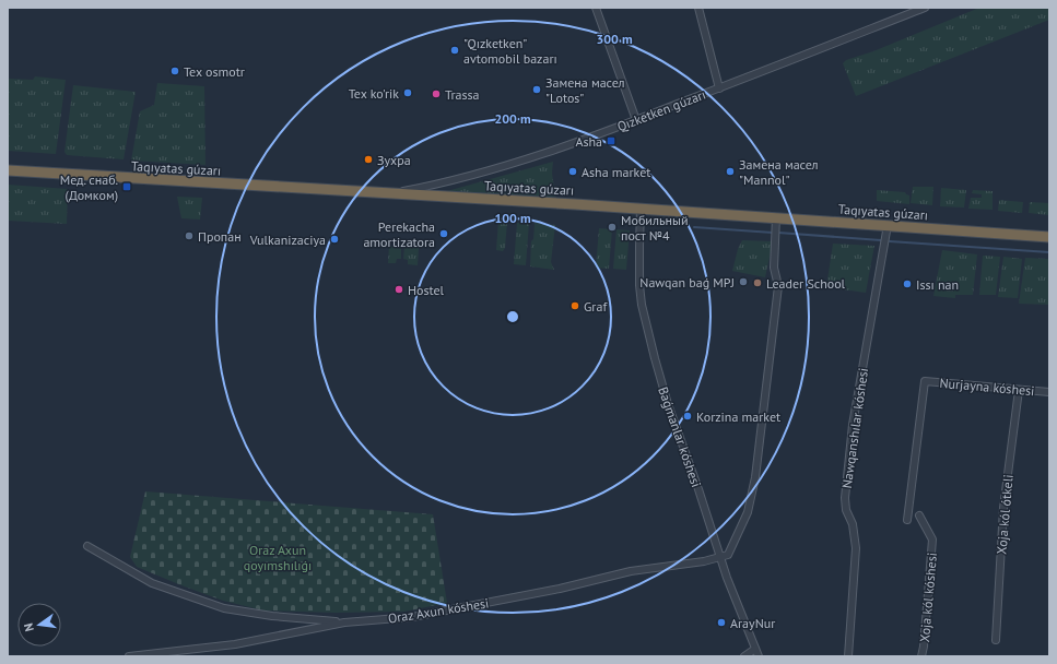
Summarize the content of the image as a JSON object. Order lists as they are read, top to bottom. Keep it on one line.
{"streets":{"highway":["Taqıyatas gúzarı"],"street":["Qızketken gúzarı","Nurjayna kóshesi","Nawqanshılar kóshesi","Baǵmanlar kóshesi","Xoja kól ótkeli","Xoja kól kóshesi","Oraz Axun kóshesi"]},"crossings":[["Qızketken gúzarı","Taqıyatas gúzarı"],["Taqıyatas gúzarı","Nawqanshılar kóshesi"],["Taqıyatas gúzarı","Baǵmanlar kóshesi"],["Nurjayna kóshesi","Xoja kól ótkeli"],["Baǵmanlar kóshesi","Oraz Axun kóshesi"]],"parks":["Oraz Axun qoyımshılıǵı"],"places":{"other":["\"Qızketken\" avtomobil bazarı","Tex osmotr","Замена масел \"Lotos\"","Tex ko'rik","Trassa","Зухра","Asha market","Замена масел \"Mannol\"","Мобильный пост №4","Perekacha amortizatora","Пропан","Vulkanizaciya","Nawqan baǵ MPJ","Leader School","Issı nan","Hostel","Graf","Korzina market","ArayNur"],"transit":["Asha","Мед. снаб. (Домком)"]},"north":"left","rings":["300 m","200 m","100 m"]}
